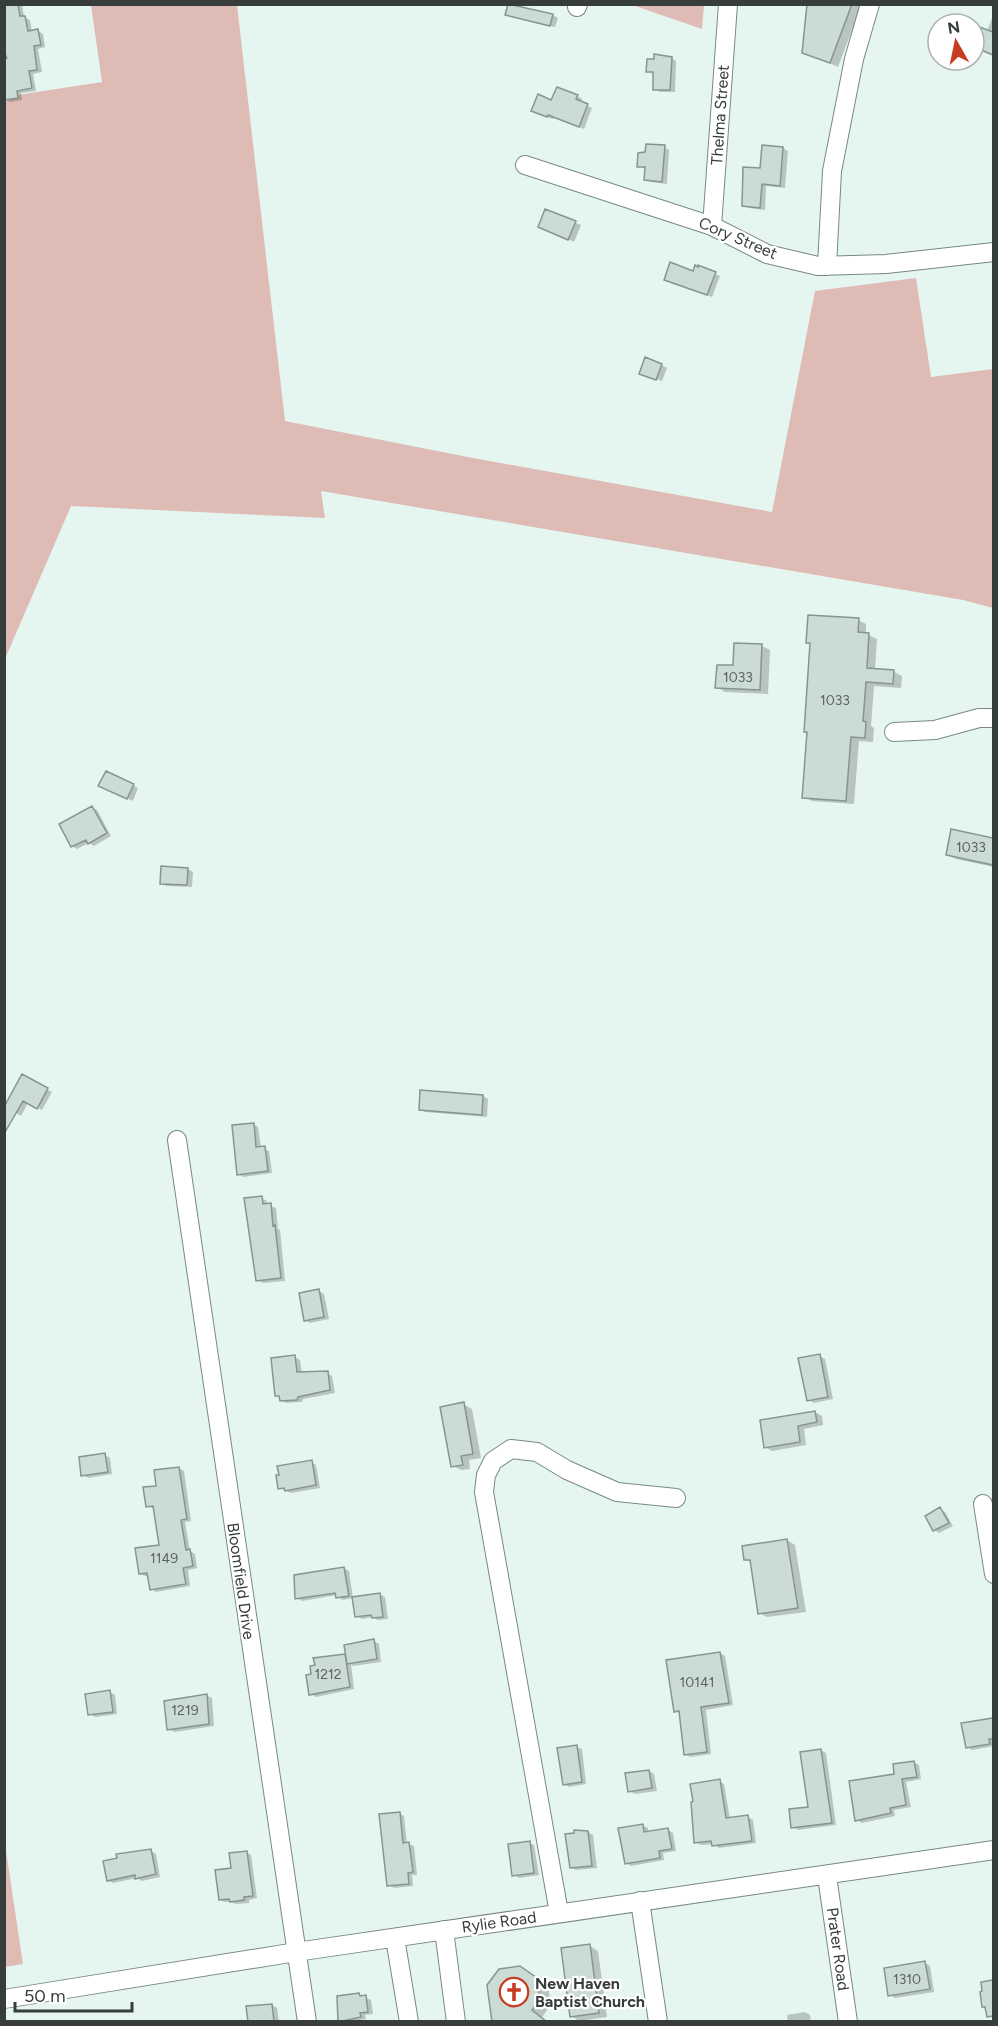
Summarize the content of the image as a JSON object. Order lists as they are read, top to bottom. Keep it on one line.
{"streets":{"street":["Thelma Street","Cory Street","Bloomfield Drive","Rylie Road","Prater Road"]},"crossings":[["Thelma Street","Cory Street"],["Bloomfield Drive","Rylie Road"],["Rylie Road","Prater Road"]],"places":{"church":["New Haven Baptist Church"]},"house_numbers":["1033","1033","1033","1149","1212","10141","1219","1310"],"scale_bar":"50 m","north":"top"}
